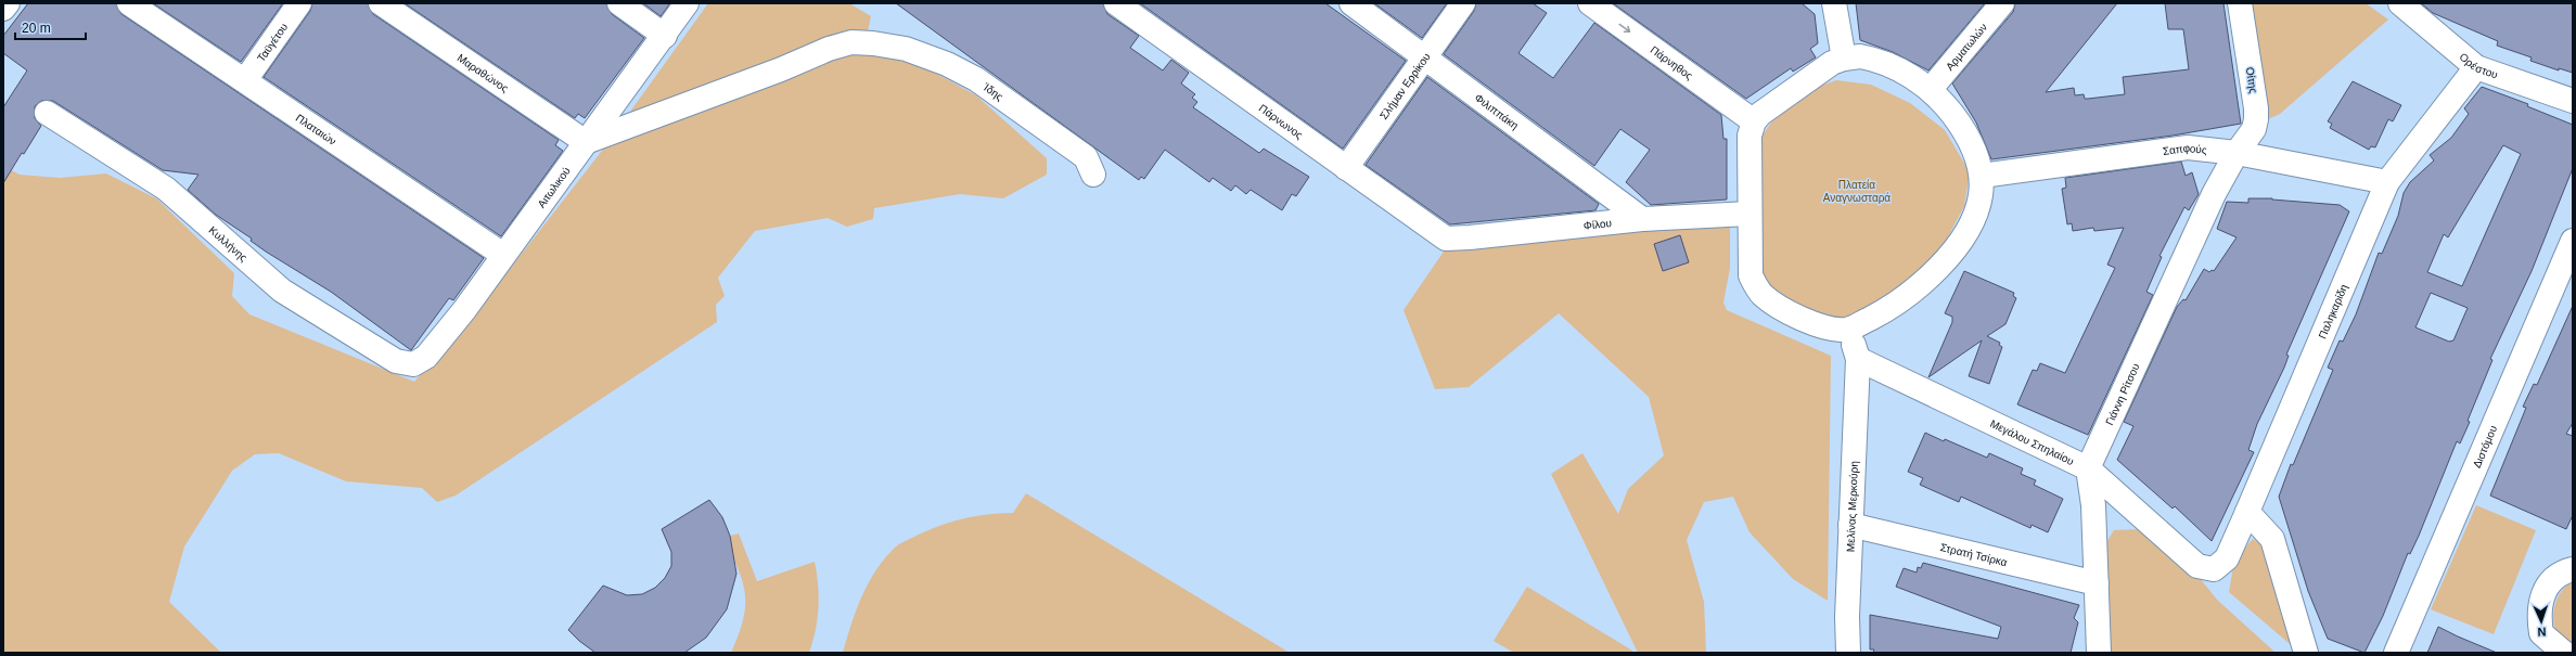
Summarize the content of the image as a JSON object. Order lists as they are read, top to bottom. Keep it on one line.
{"streets":{"street":["Ταϋγέτου","Αρματωλών","Πάρνηθος","Ορέστου","Μαραθώνος","Οίτης","Σλήμαν Ερρίκου","Ίδης","Φιλιππάκη","Πάρνωνος","Πλαταιών","Σαπφούς","Αιτωλικού","Φίλου","Κυλλήνης","Παληκαρίδη","Γιάννη Ρίτσου","Μεγάλου Σπηλαίου","Διστόμου","Μελίνας Μερκούρη","Στρατή Τσίρκα"]},"crossings":[["Ταϋγέτου","Πλαταιών"],["Ορέστου","Παληκαρίδη"],["Μαραθώνος","Ίδης"],["Μαραθώνος","Αιτωλικού"],["Οίτης","Σαπφούς"],["Οίτης","Γιάννη Ρίτσου"],["Σλήμαν Ερρίκου","Φιλιππάκη"],["Σλήμαν Ερρίκου","Πάρνωνος"],["Ίδης","Αιτωλικού"],["Φιλιππάκη","Φίλου"],["Πάρνωνος","Φίλου"],["Πλαταιών","Αιτωλικού"],["Σαπφούς","Παληκαρίδη"],["Σαπφούς","Γιάννη Ρίτσου"],["Αιτωλικού","Κυλλήνης"],["Παληκαρίδη","Μεγάλου Σπηλαίου"],["Γιάννη Ρίτσου","Μεγάλου Σπηλαίου"],["Μεγάλου Σπηλαίου","Μελίνας Μερκούρη"],["Μελίνας Μερκούρη","Στρατή Τσίρκα"]],"one_way":["Πάρνηθος"],"parks":["Πλατεία Αναγνωσταρά"],"scale_bar":"20 m","north":"bottom"}
